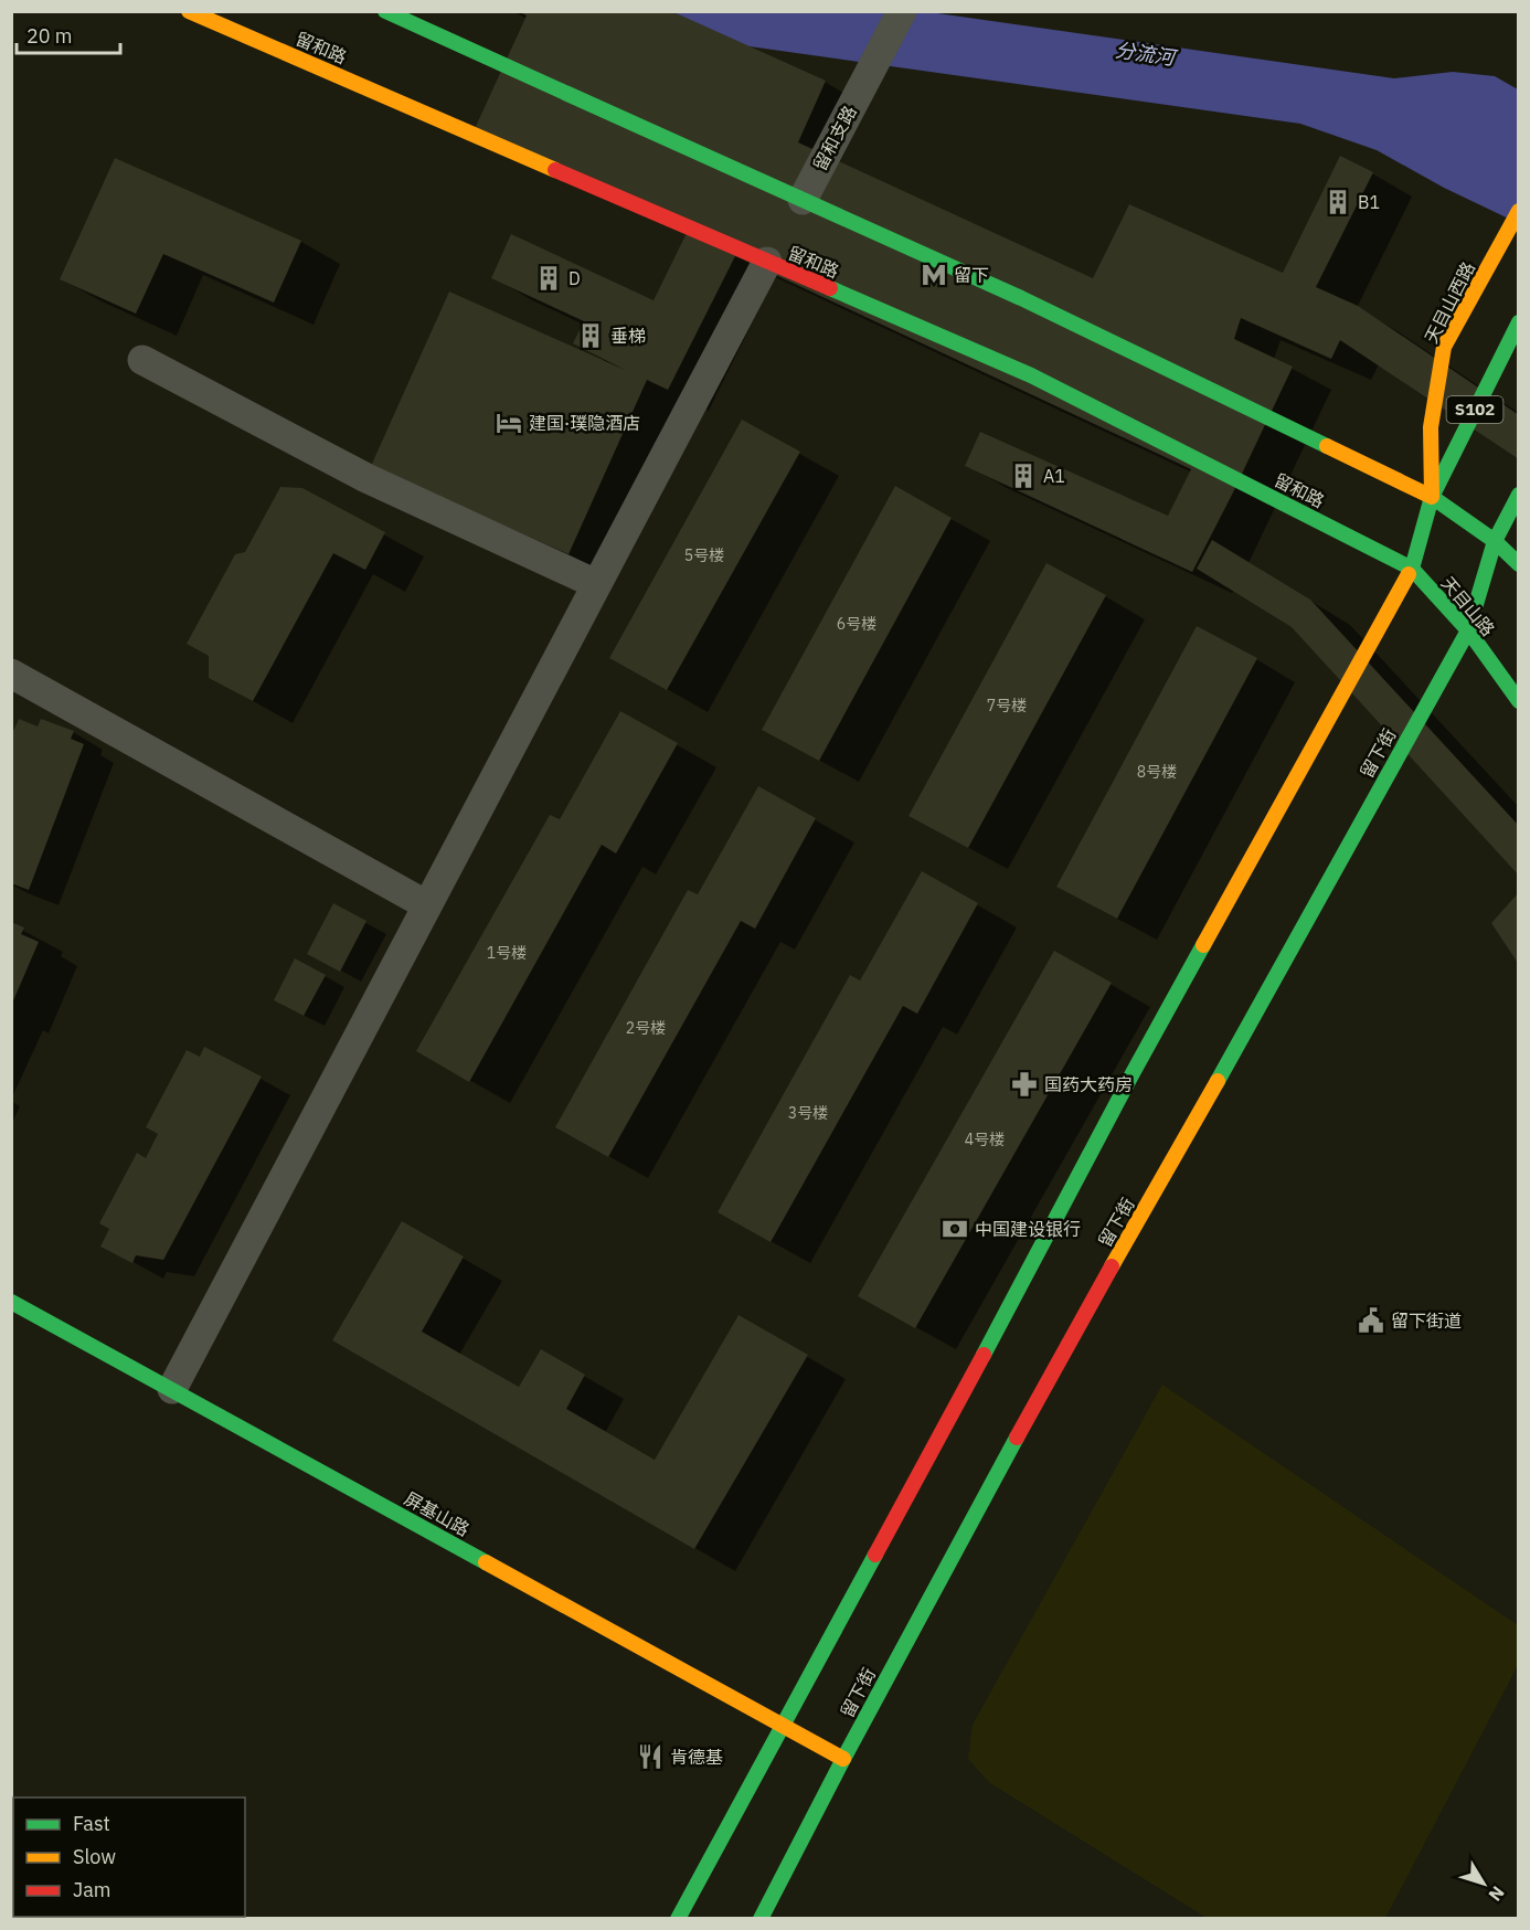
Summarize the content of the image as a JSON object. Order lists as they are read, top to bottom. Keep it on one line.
{"streets":{"main road":["留和路","天目山西路","S102","天目山路","留下街","屏基山路"],"street":["留和支路"]},"crossings":[["留和路","天目山西路"],["留和路","天目山路"],["天目山西路","天目山路"],["天目山路","留下街"],["留下街","屏基山路"]],"water":["分流河"],"places":{"building":["B1","D","垂梯","A1"],"metro station":["留下"],"hotel":["建国·璞隐酒店"],"pharmacy":["国药大药房"],"bank":["中国建设银行"],"public building":["留下街道"],"restaurant":["肯德基"]},"house_numbers":["5号楼","6号楼","7号楼","8号楼","1号楼","2号楼","3号楼","4号楼"],"legend":["Fast","Slow","Jam"],"scale_bar":"20 m","north":"bottom right"}
